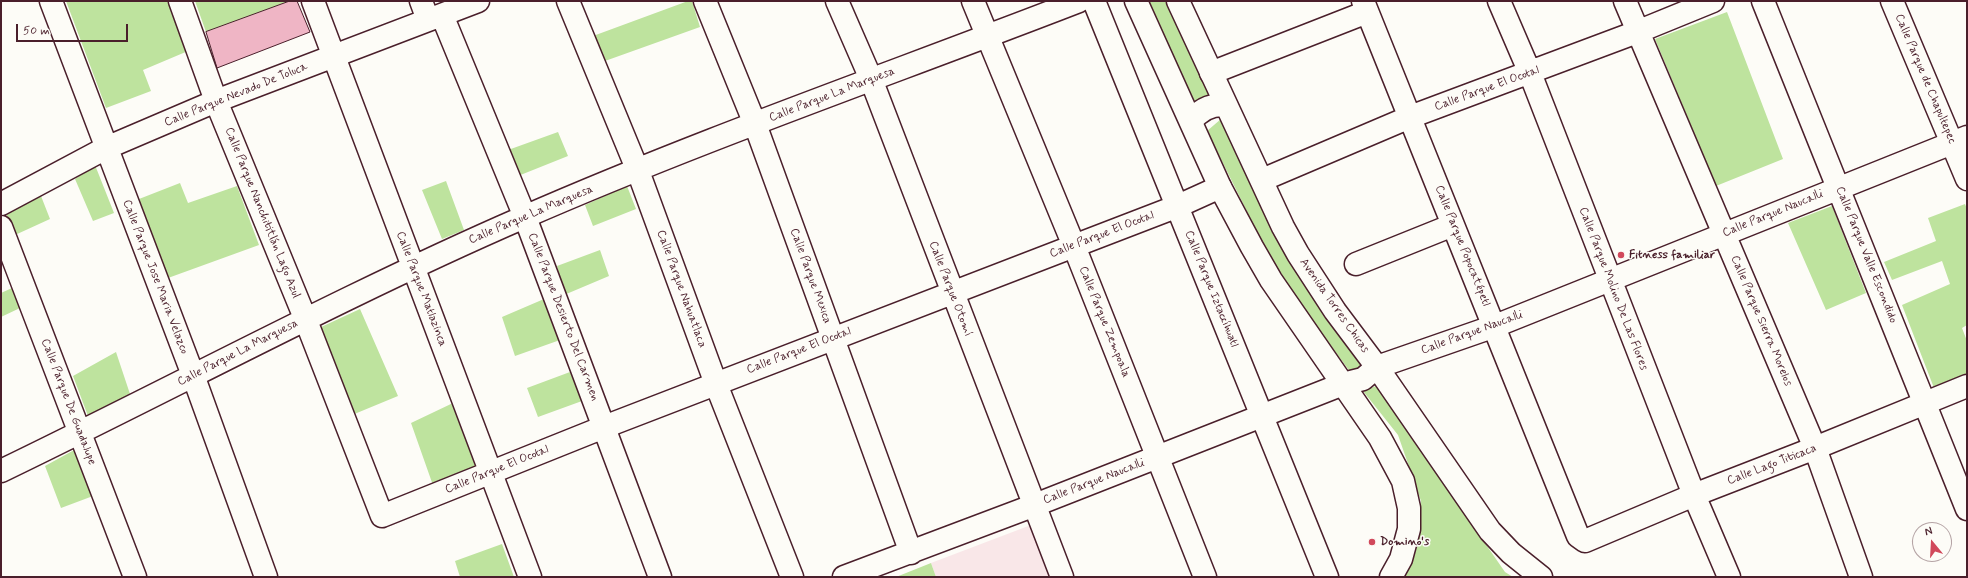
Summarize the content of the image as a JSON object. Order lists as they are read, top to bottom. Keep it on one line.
{"streets":{"street":["Calle Parque de Chapultepec","Calle Parque El Ocotal","Calle Parque Nevado De Toluca","Calle Parque La Marquesa","Calle Parque Nanchititlán Lago Azul","Calle Parque Naucalli","Calle Parque Popocatépetl","Calle Parque Valle Escondido","Calle Parque Mexica","Calle Parque Jose Maria Velazco","Calle Parque Matlazinca","Calle Parque Nahuatlaca","Calle Parque Otomí","Calle Parque Iztaccíhuatl","Calle Parque Molino De Las Flores","Avenida Torres Chicas","Calle Parque Desierto Del Carmen","Calle Parque Sierra Morelos","Calle Parque Zempoala","Calle Parque De Guadalupe","Calle Lago Titicaca"]},"crossings":[["Calle Parque de Chapultepec","Calle Parque Naucalli"],["Calle Parque El Ocotal","Calle Parque Nanchititlán Lago Azul"],["Calle Parque El Ocotal","Calle Parque Popocatépetl"],["Calle Parque El Ocotal","Calle Parque Mexica"],["Calle Parque El Ocotal","Calle Parque Matlazinca"],["Calle Parque El Ocotal","Calle Parque Nahuatlaca"],["Calle Parque El Ocotal","Calle Parque Otomí"],["Calle Parque El Ocotal","Calle Parque Iztaccíhuatl"],["Calle Parque El Ocotal","Calle Parque Molino De Las Flores"],["Calle Parque El Ocotal","Avenida Torres Chicas"],["Calle Parque El Ocotal","Calle Parque Desierto Del Carmen"],["Calle Parque El Ocotal","Calle Parque Sierra Morelos"],["Calle Parque El Ocotal","Calle Parque Zempoala"],["Calle Parque Nevado De Toluca","Calle Parque Nanchititlán Lago Azul"],["Calle Parque Nevado De Toluca","Calle Parque Jose Maria Velazco"],["Calle Parque Nevado De Toluca","Calle Parque Matlazinca"],["Calle Parque Nevado De Toluca","Calle Parque Desierto Del Carmen"],["Calle Parque La Marquesa","Calle Parque Nanchititlán Lago Azul"],["Calle Parque La Marquesa","Calle Parque Mexica"],["Calle Parque La Marquesa","Calle Parque Jose Maria Velazco"],["Calle Parque La Marquesa","Calle Parque Matlazinca"],["Calle Parque La Marquesa","Calle Parque Nahuatlaca"],["Calle Parque La Marquesa","Calle Parque Otomí"],["Calle Parque La Marquesa","Calle Parque Desierto Del Carmen"],["Calle Parque La Marquesa","Calle Parque Zempoala"],["Calle Parque La Marquesa","Calle Parque De Guadalupe"],["Calle Parque Naucalli","Calle Parque Popocatépetl"],["Calle Parque Naucalli","Calle Parque Valle Escondido"],["Calle Parque Naucalli","Calle Parque Mexica"],["Calle Parque Naucalli","Calle Parque Otomí"],["Calle Parque Naucalli","Calle Parque Iztaccíhuatl"],["Calle Parque Naucalli","Calle Parque Molino De Las Flores"],["Calle Parque Naucalli","Avenida Torres Chicas"],["Calle Parque Naucalli","Calle Parque Sierra Morelos"],["Calle Parque Naucalli","Calle Parque Zempoala"],["Calle Parque Popocatépetl","Calle Lago Titicaca"],["Calle Parque Valle Escondido","Calle Lago Titicaca"],["Calle Parque Molino De Las Flores","Calle Lago Titicaca"],["Calle Parque Sierra Morelos","Calle Lago Titicaca"]],"places":["Fitness familiar","Domino's"],"scale_bar":"50 m","north":"top"}
